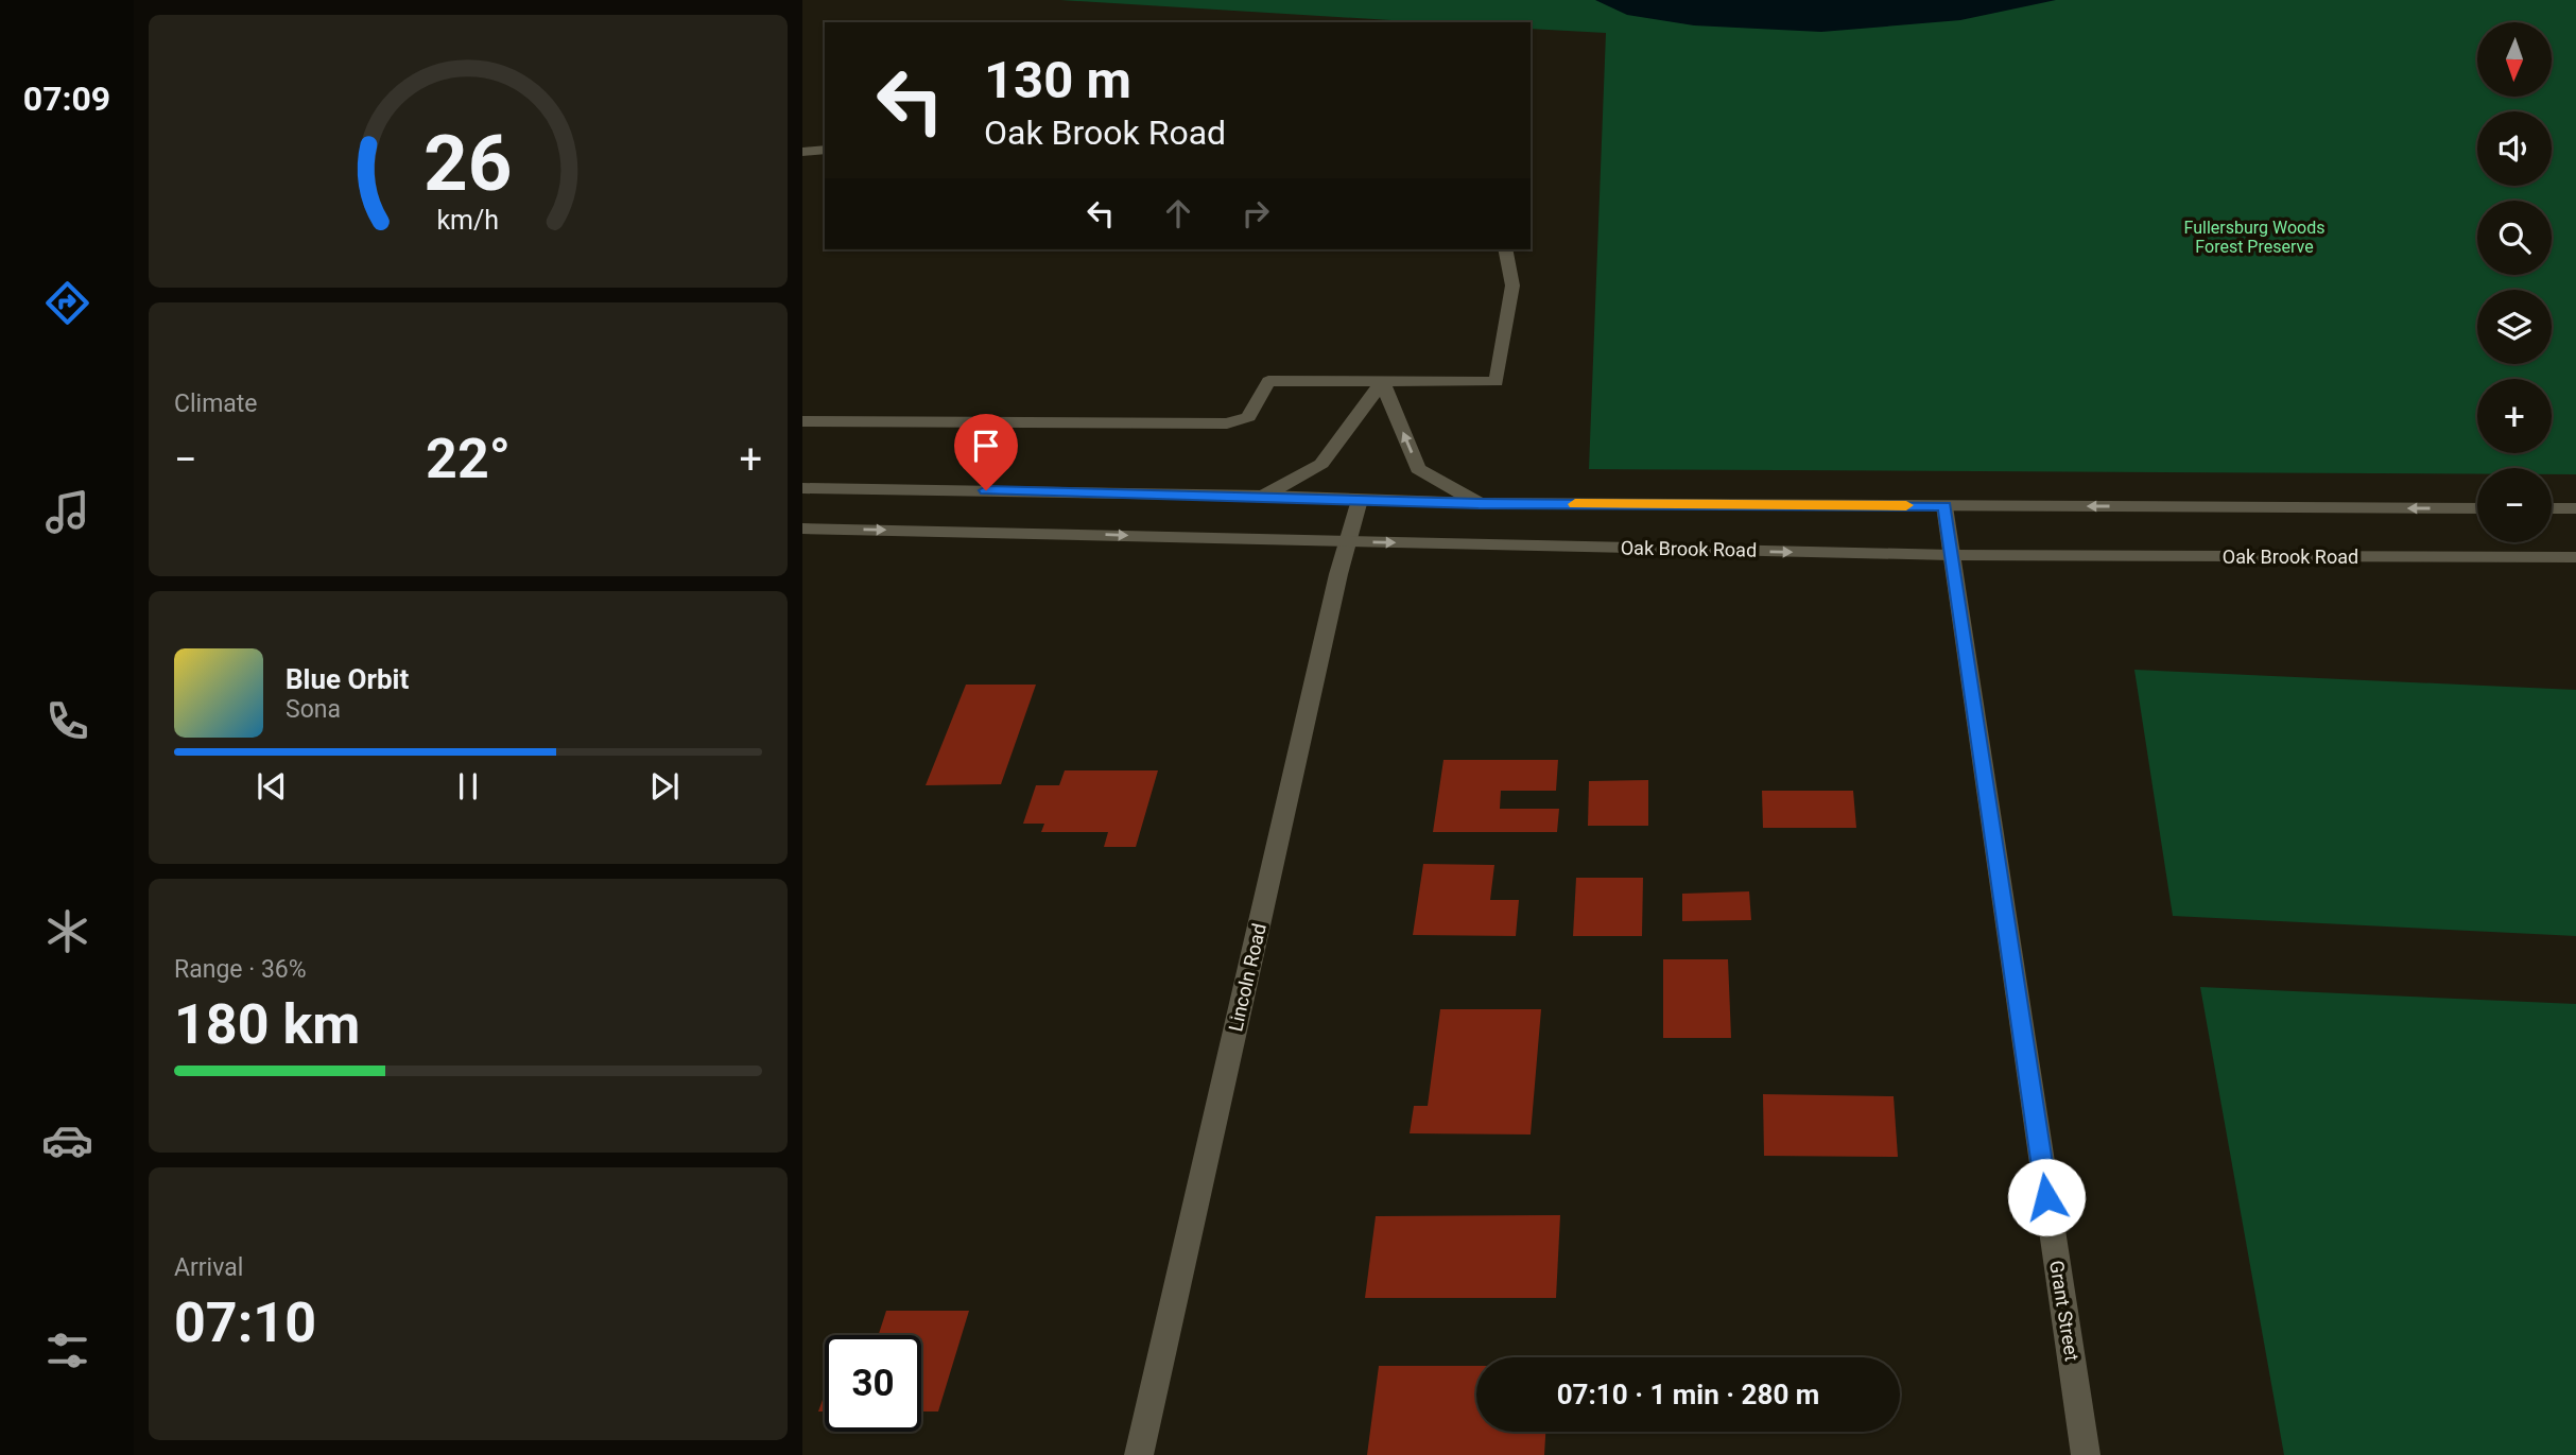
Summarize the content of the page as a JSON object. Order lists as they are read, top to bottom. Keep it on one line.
{"streets":{"main road":["Oak Brook Road","Lincoln Road","Grant Street"]},"crossings":[["Oak Brook Road","Lincoln Road"],["Oak Brook Road","Grant Street"]],"parks":["Fullersburg Woods Forest Preserve"],"north":"bottom","page":{"tabs":"07:09","map_buttons":["+","−"],"turn":["130 m","Oak Brook Road"],"tile":["Climate",["Range · 36%","180 km"],["Arrival","07:10"]],"heat":["−","22°","+"],"song":["Blue Orbit","Sona"],"limit":"30","trip":"07:10 · 1 min · 280 m","gauge":["26","km/h"]}}
